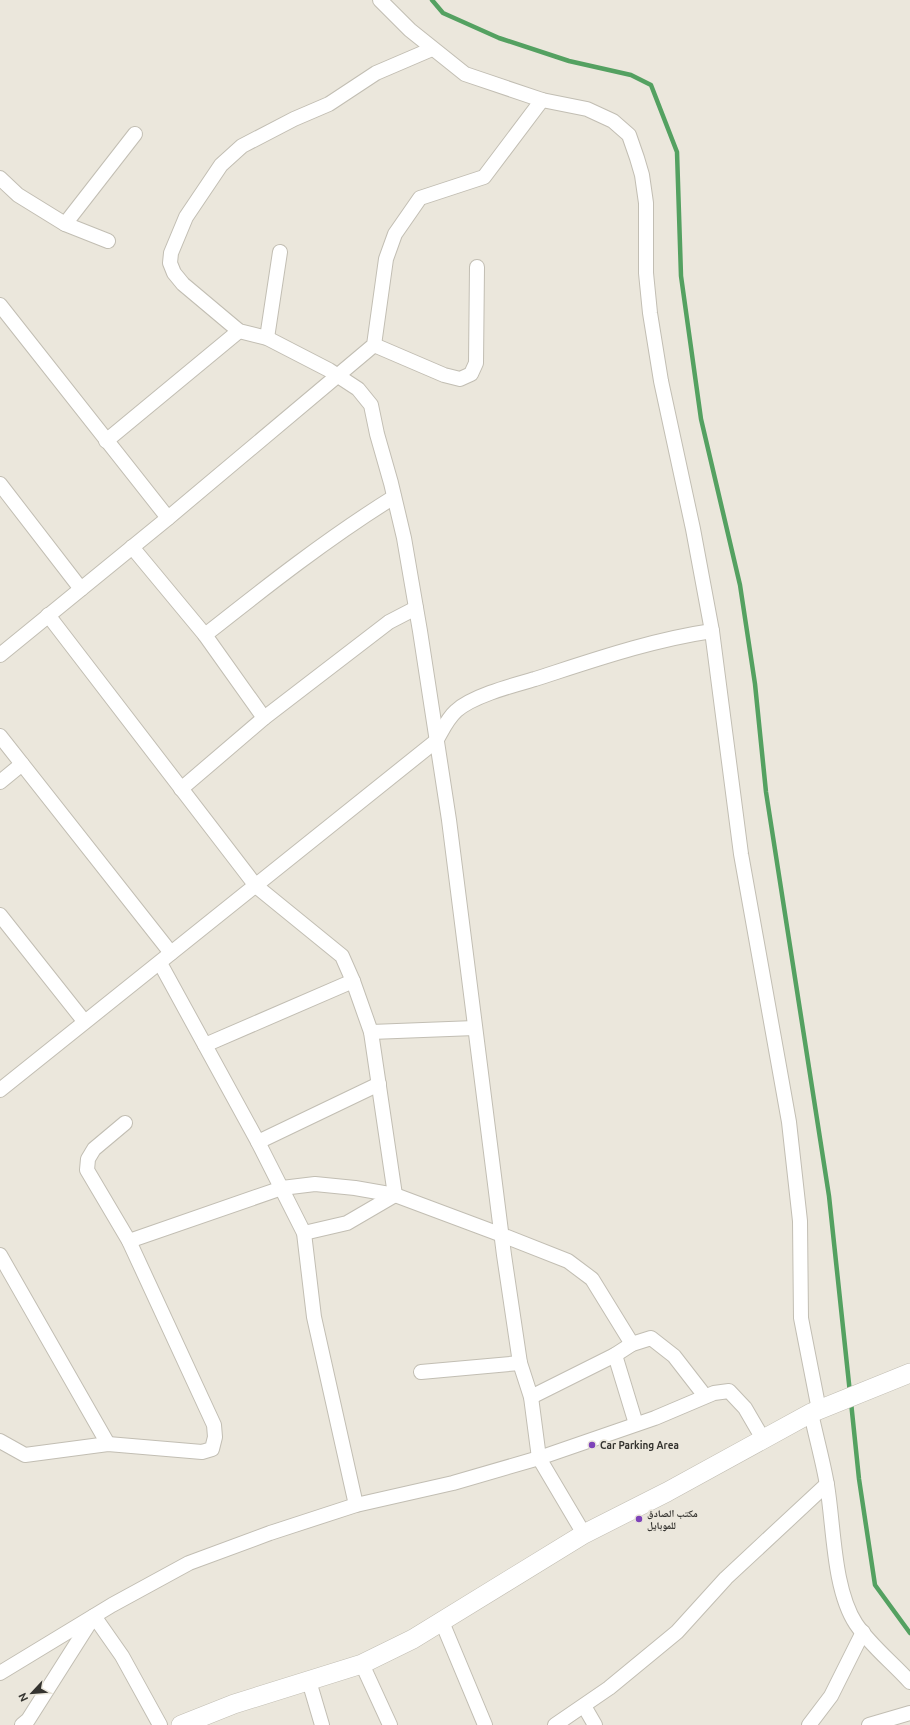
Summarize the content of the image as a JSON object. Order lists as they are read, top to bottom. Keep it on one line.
{"places":["Car Parking Area","مكتب الصادق للموبايل"],"north":"bottom left"}
